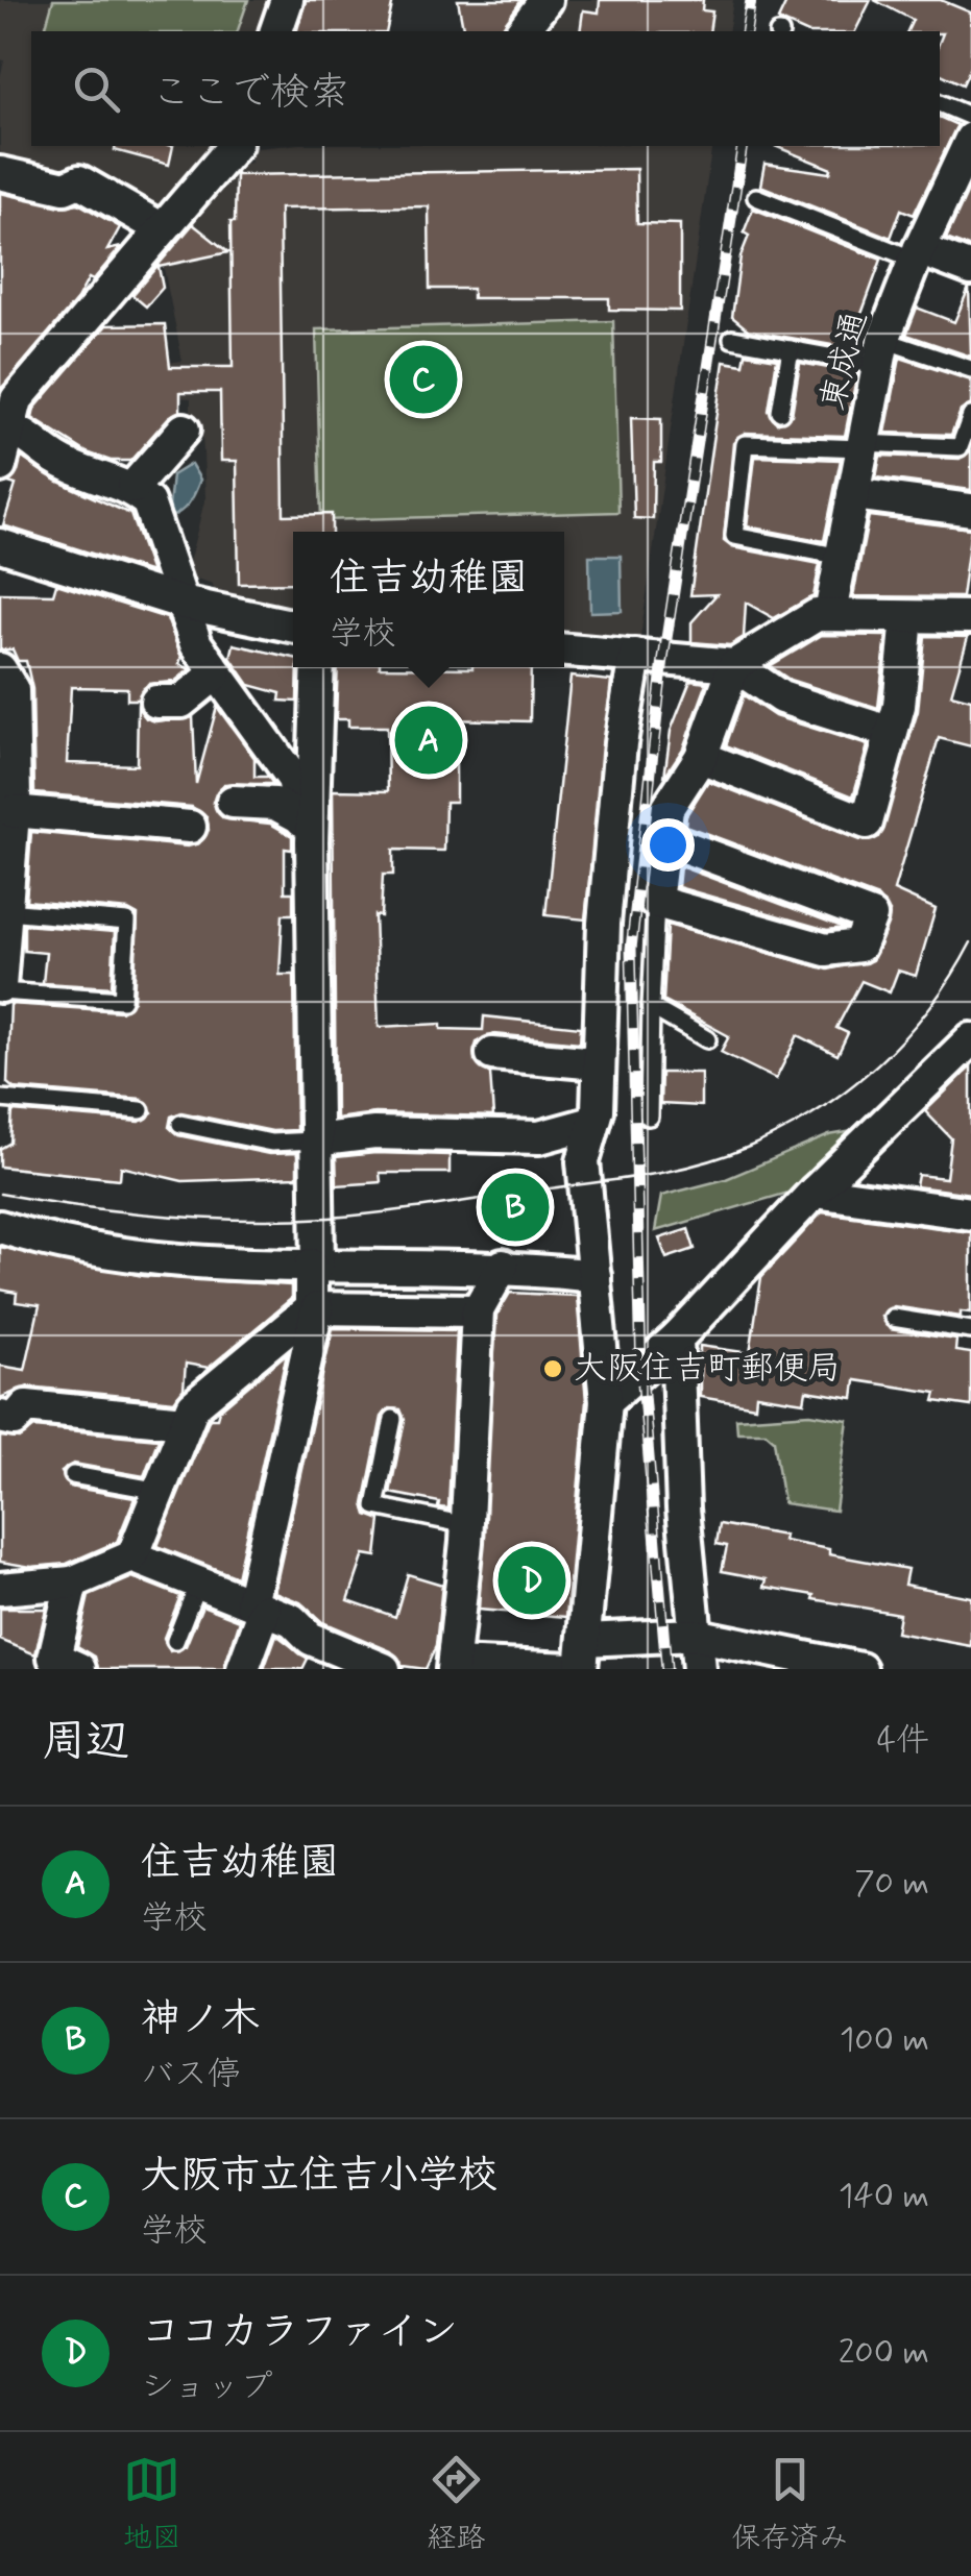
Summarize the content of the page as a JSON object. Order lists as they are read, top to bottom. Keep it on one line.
{"streets":{"street":["東成通"]},"places":["大阪住吉町郵便局"],"page":{"search":"ここで検索","pins":["C","A","B","D"],"popup":["住吉幼稚園","学校"],"heading":["周辺","4件"],"list":[{"mark":"A","name":"住吉幼稚園","note":"学校","value":"70 m"},{"mark":"B","name":"神ノ木","note":"バス停","value":"100 m"},{"mark":"C","name":"大阪市立住吉小学校","note":"学校","value":"140 m"},{"mark":"D","name":"ココカラファイン","note":"ショップ","value":"200 m"}],"nav":["地図","経路","保存済み"]}}
